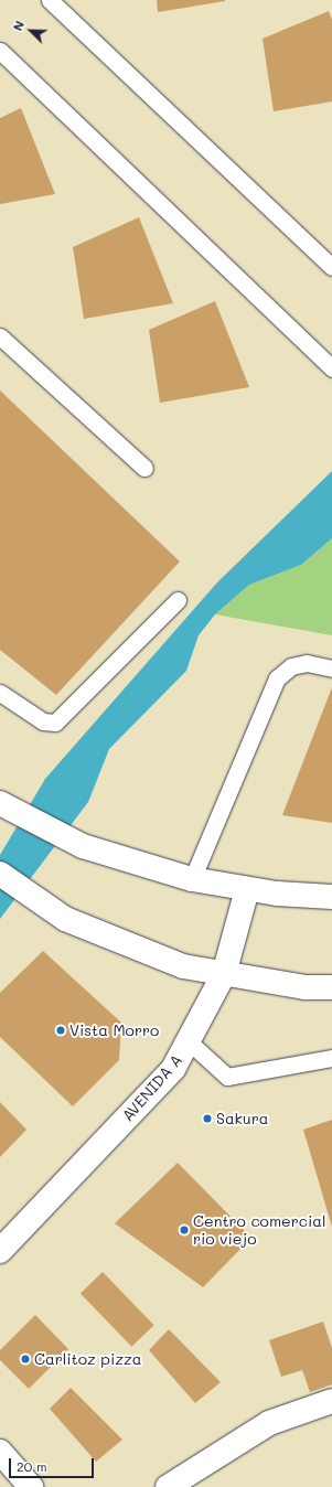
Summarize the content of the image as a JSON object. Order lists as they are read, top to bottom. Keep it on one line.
{"streets":{"street":["AVENIDA A"]},"places":["Vista Morro","Sakura","Centro comercial rio viejo","Carlitoz pizza"],"scale_bar":"20 m","north":"top left"}
